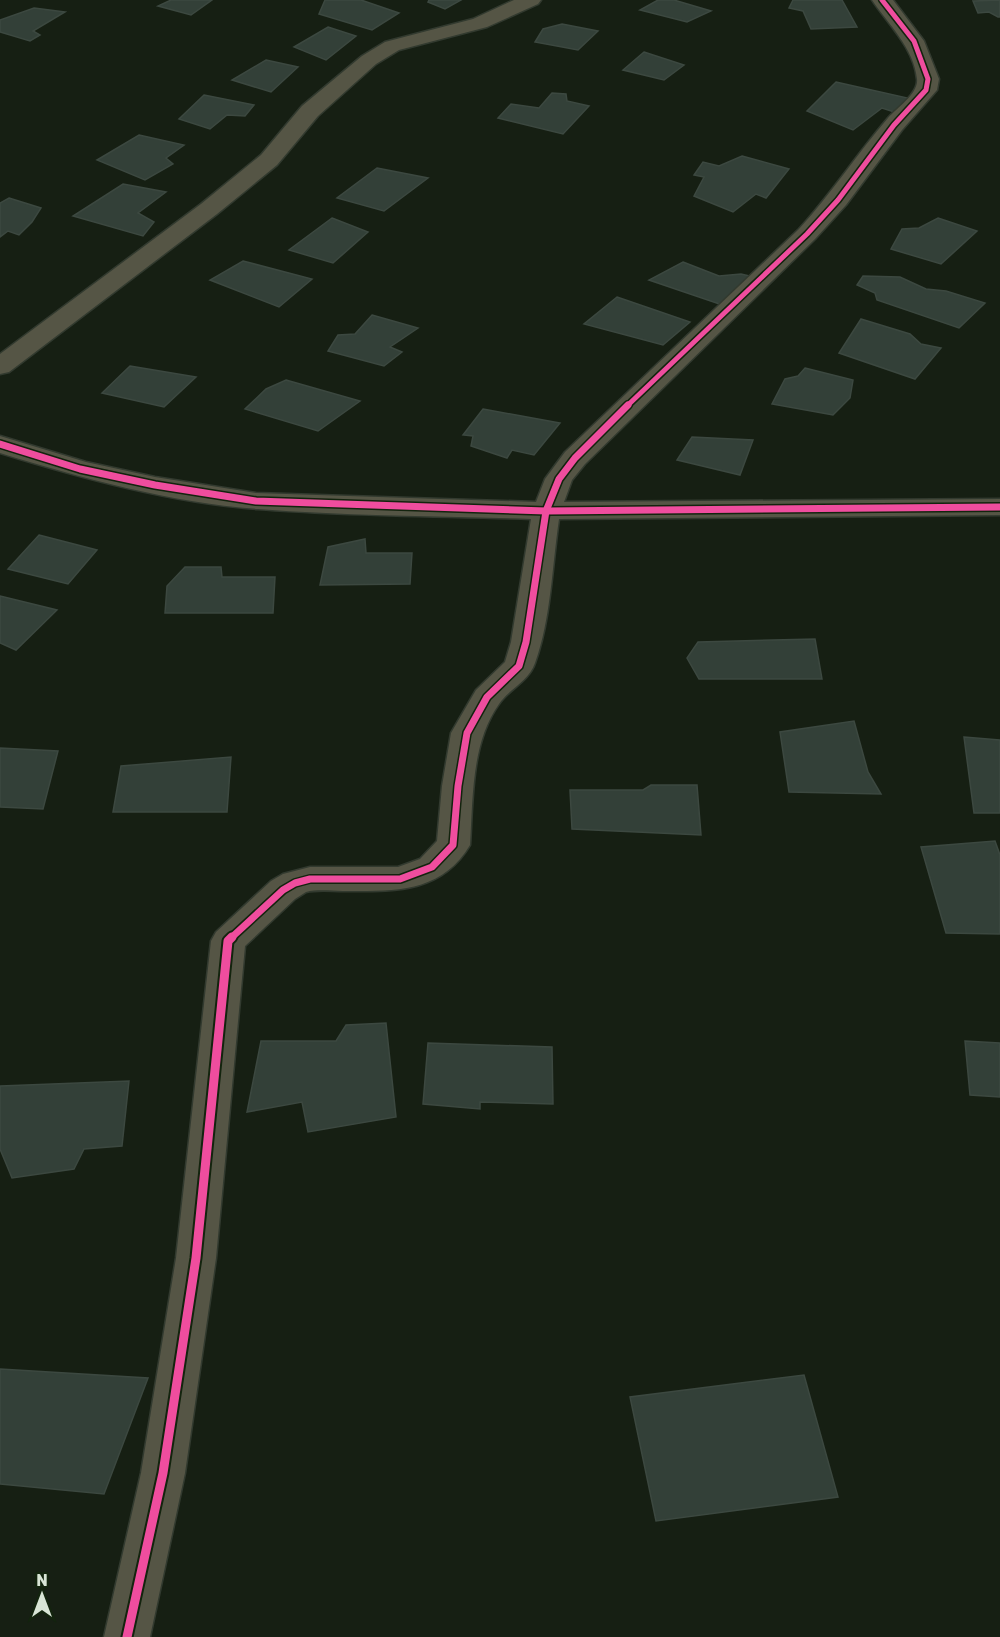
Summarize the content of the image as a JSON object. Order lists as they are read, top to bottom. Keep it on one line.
{"north":"top"}
